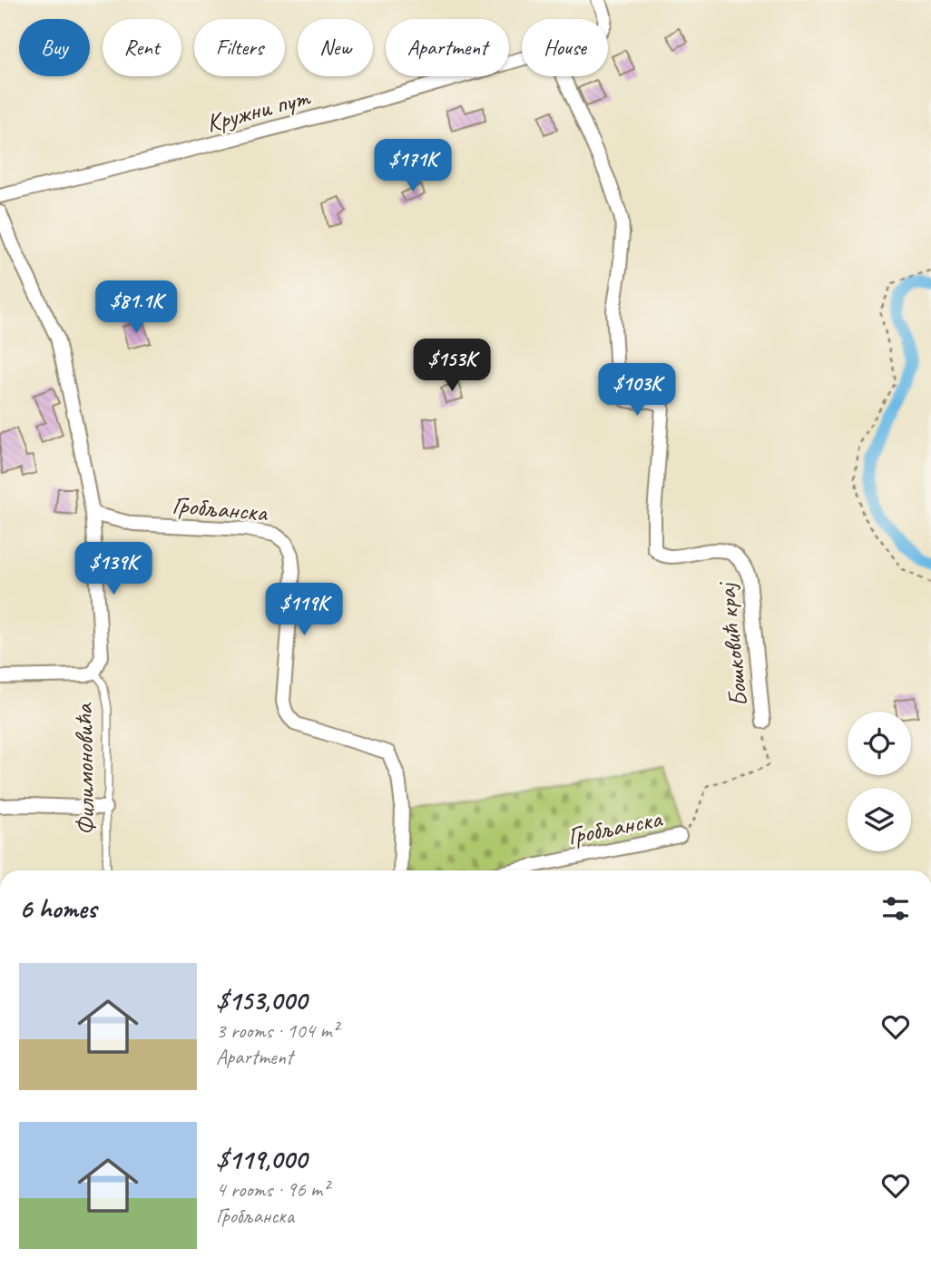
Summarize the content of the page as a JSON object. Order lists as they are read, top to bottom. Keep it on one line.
{"streets":{"street":["Кружни пут","Гробљанска","Бошковић крај","Филимоновића"]},"crossings":[["Гробљанска","Филимоновића"]],"page":{"chip":["Buy","Rent","Filters","New","Apartment","House"],"price":["$171K","$81.1K","$153K","$103K","$139K","$119K"],"heading":"6 homes","list":[{"name":"$153,000","note":"3 rooms · 104 m² · Apartment"},{"name":"$119,000","note":"4 rooms · 96 m² · Гробљанска"}]}}
